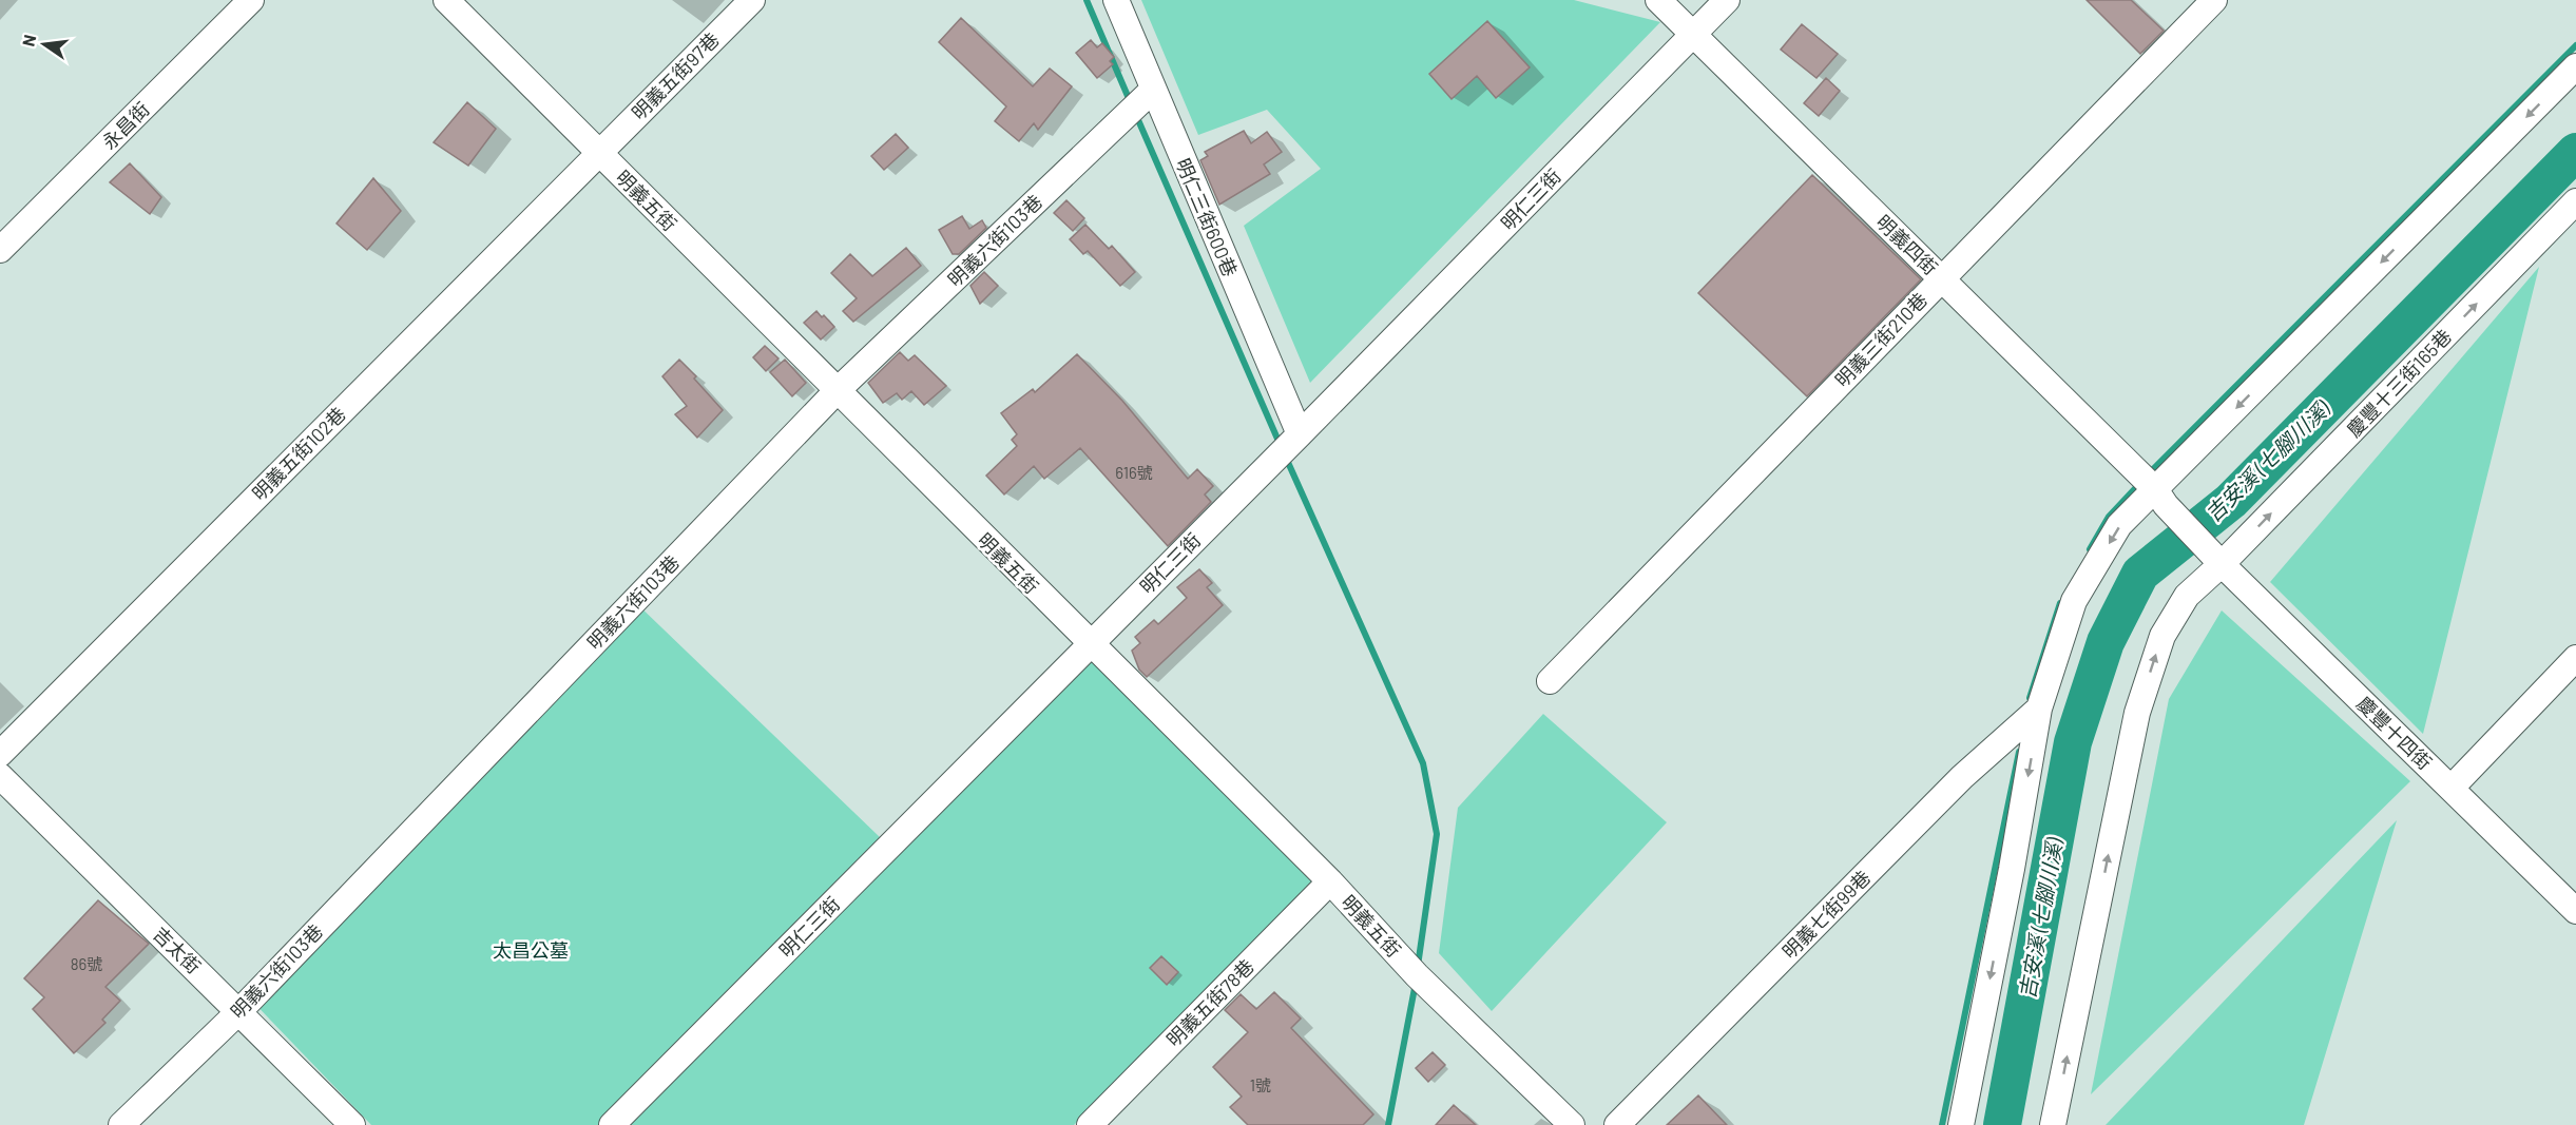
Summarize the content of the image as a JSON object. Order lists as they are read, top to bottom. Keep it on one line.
{"streets":{"street":["明義五街97巷","永昌街","明仁三街","明義五街","明仁三街600巷","明義六街103巷","明義四街","明義三街210巷","慶豐十三街165巷","明義五街102巷","慶豐十四街","明義七街99巷","吉太街","明義五街78巷"]},"crossings":[["明義五街97巷","明義五街"],["明義五街97巷","明義五街102巷"],["明仁三街","明義五街"],["明仁三街","明仁三街600巷"],["明仁三街","明義四街"],["明義五街","明義六街103巷"],["明義五街","明義五街102巷"],["明義五街","明義五街78巷"],["明仁三街600巷","明義六街103巷"],["明義六街103巷","吉太街"],["明義四街","明義三街210巷"],["明義四街","慶豐十三街165巷"],["明義四街","慶豐十四街"],["慶豐十三街165巷","慶豐十四街"]],"water":["吉安溪 (七腳川溪)"],"parks":["太昌公墓"],"house_numbers":["616號","86號","1號"],"north":"left"}
